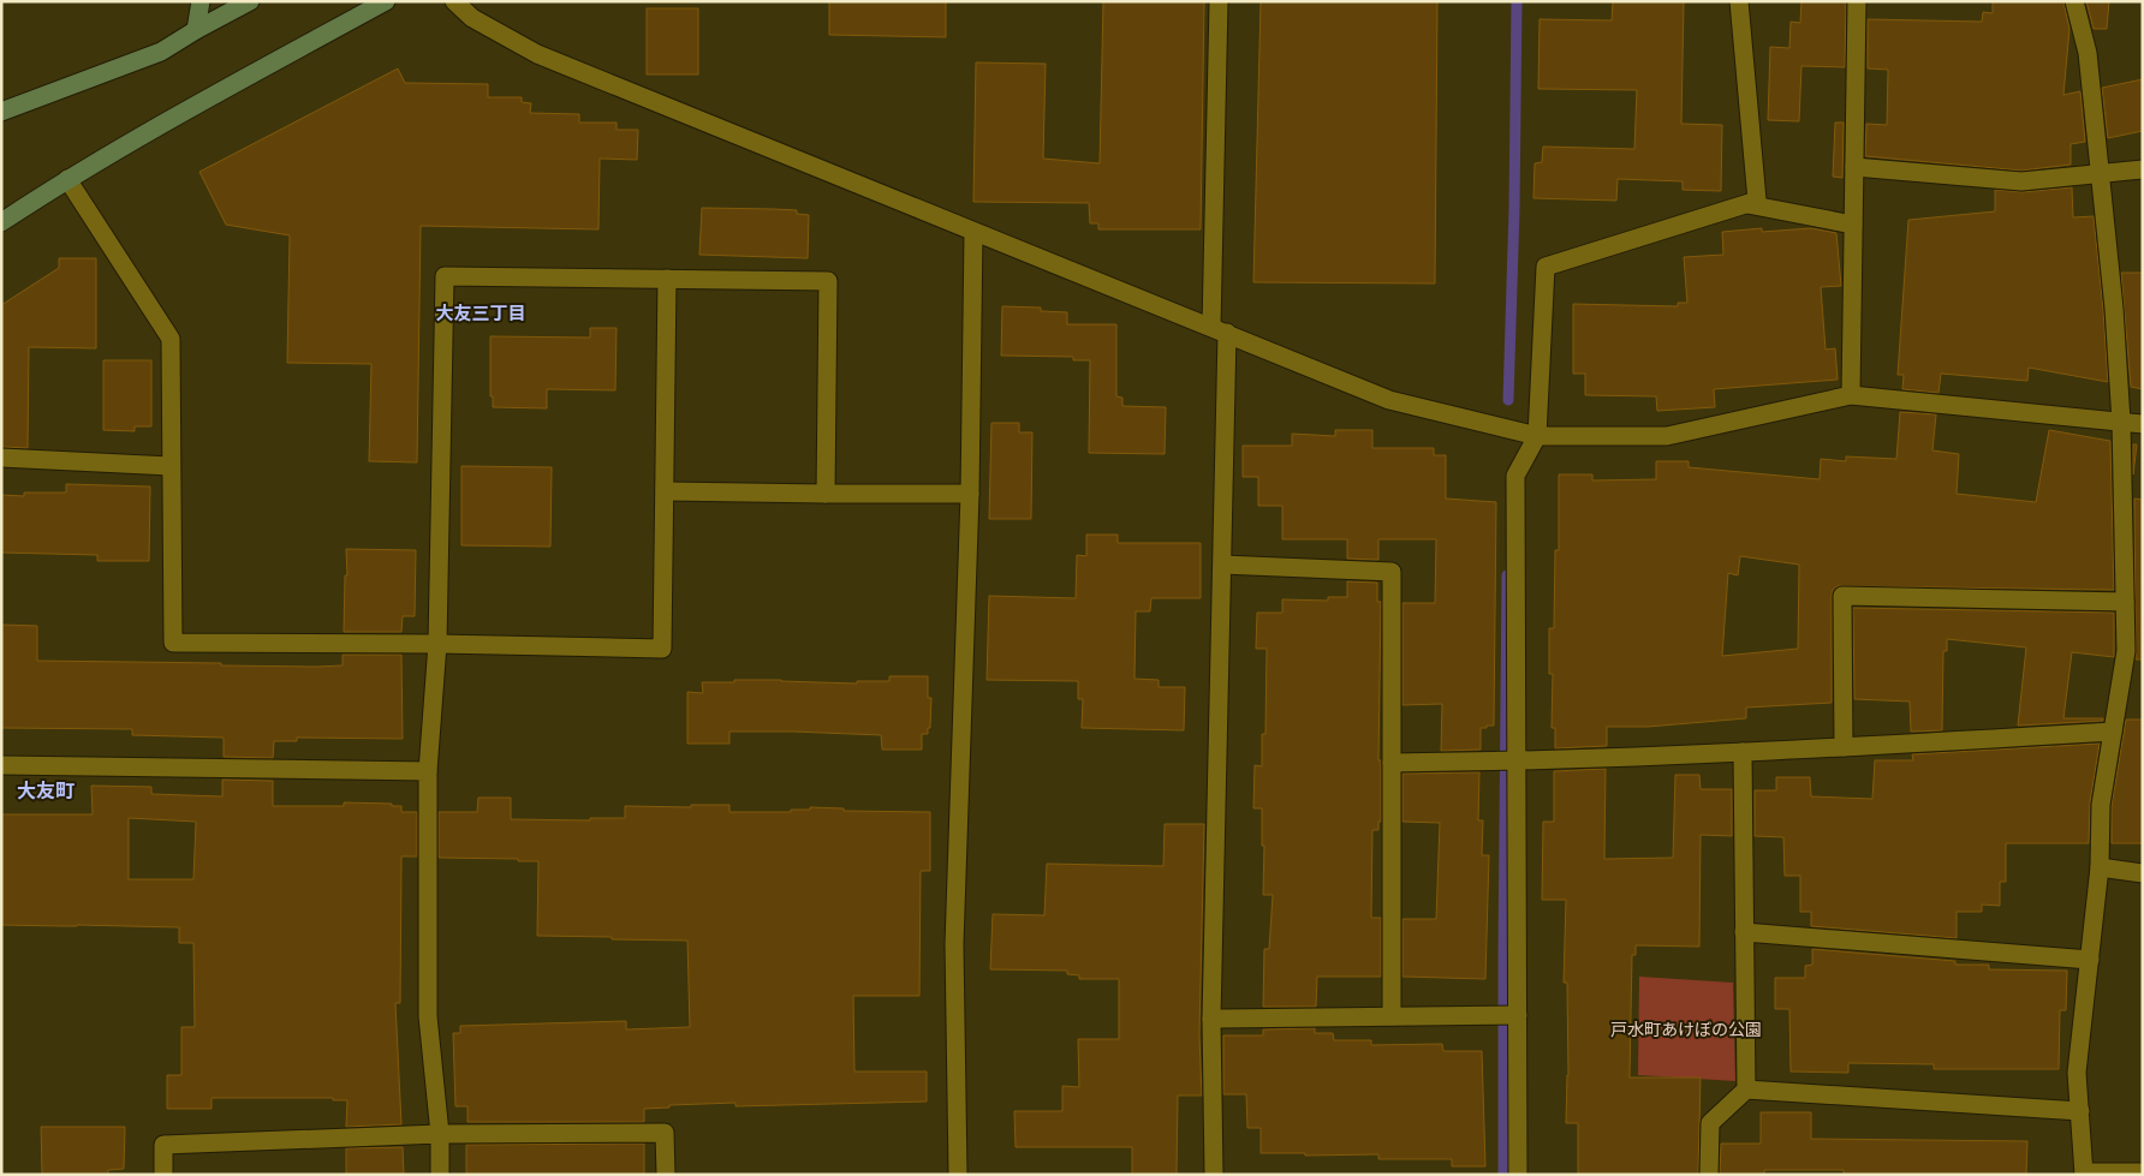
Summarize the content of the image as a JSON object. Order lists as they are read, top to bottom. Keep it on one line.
{"districts":["大友三丁目","大友町"],"parks":["戸水町あけぼの公園"]}
